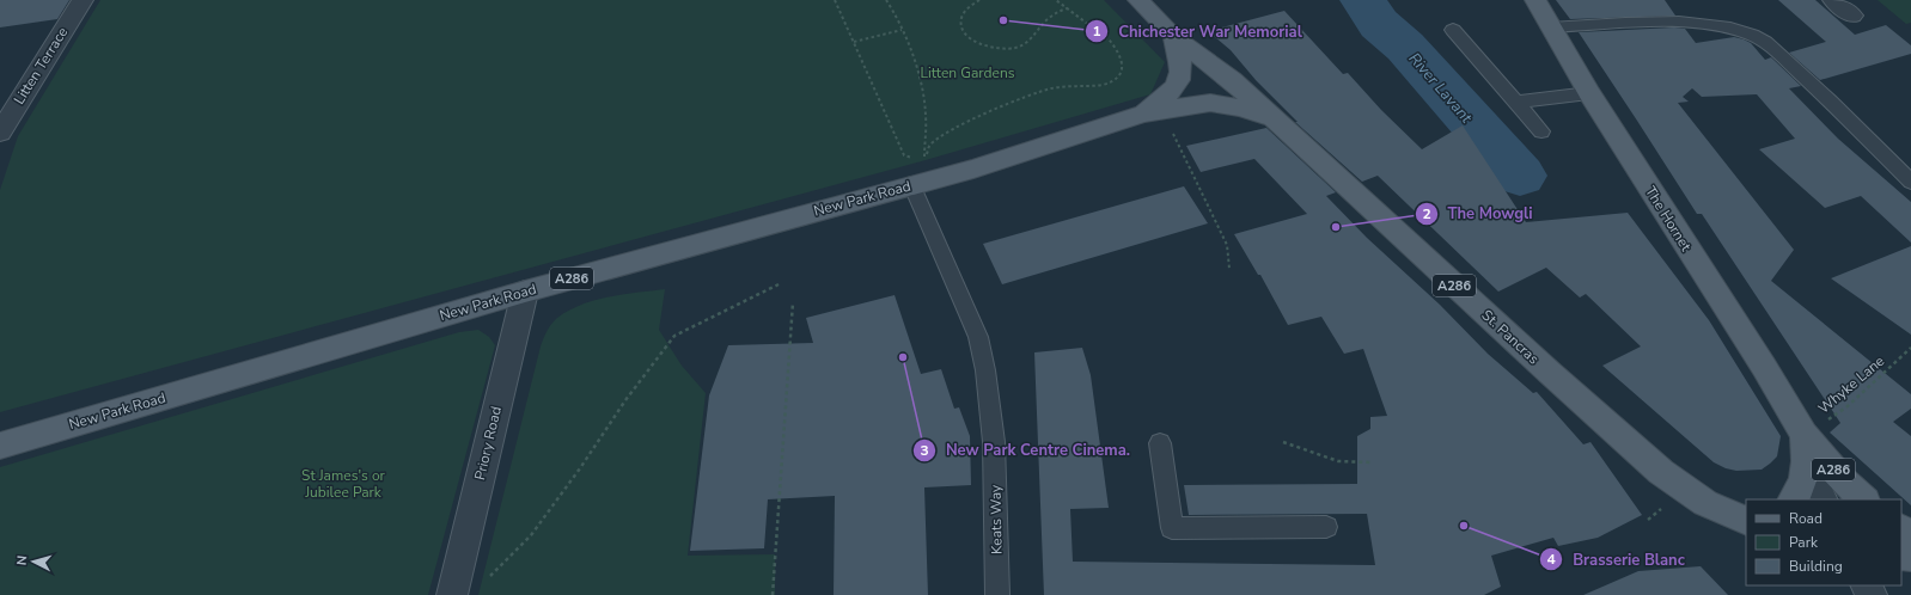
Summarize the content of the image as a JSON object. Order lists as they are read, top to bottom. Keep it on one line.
{"streets":{"main road":["New Park Road","The Hornet","A286","St. Pancras"],"street":["Litten Terrace","Priory Road"],"lane":["Keats Way"],"path":["Whyke Lane"]},"crossings":[["New Park Road","St. Pancras"],["New Park Road","Priory Road"],["New Park Road","Keats Way"],["The Hornet","A286"],["The Hornet","Whyke Lane"],["A286","Whyke Lane"]],"water":["River Lavant"],"parks":["Litten Gardens","St James's or Jubilee Park"],"places":["Chichester War Memorial","The Mowgli","New Park Centre Cinema.","Brasserie Blanc"],"legend":["Road","Park","Building"],"north":"left"}
